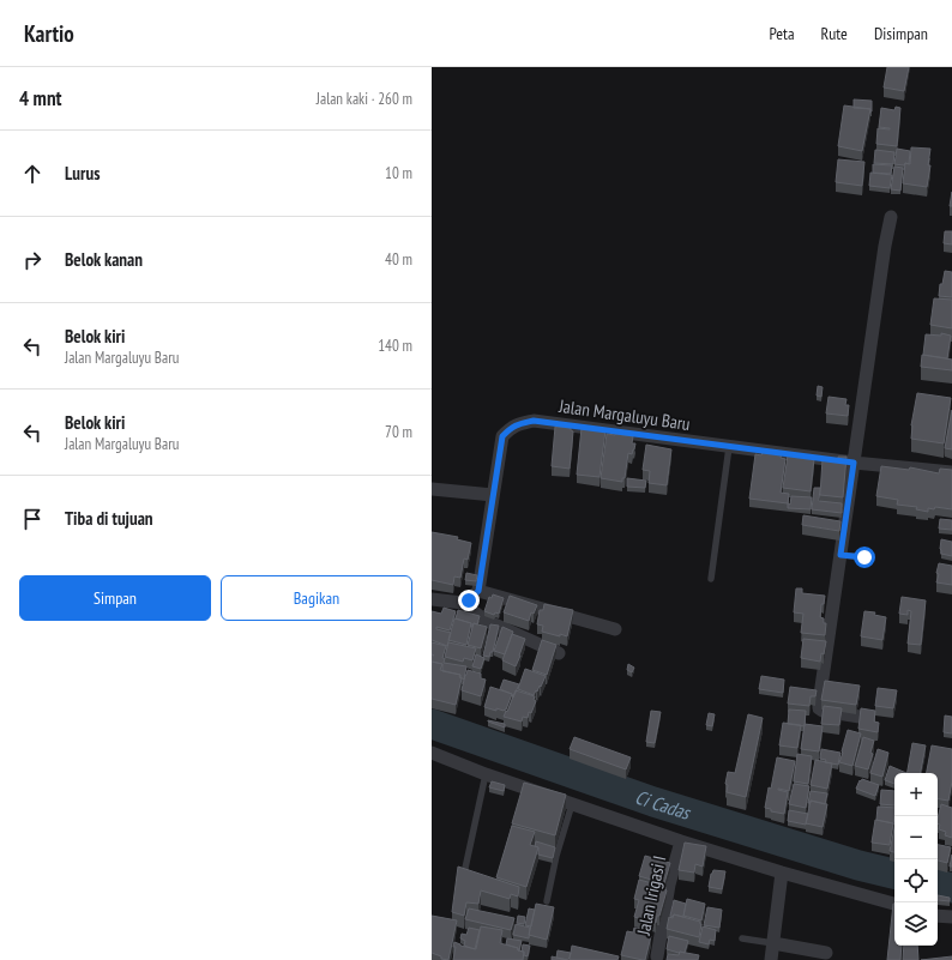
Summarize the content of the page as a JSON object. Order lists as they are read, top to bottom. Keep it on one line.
{"streets":{"street":["Jalan Margaluyu Baru","Jalan Irigasi I"]},"water":["Ci Cadas"],"page":{"header":"Kartio","nav":["Peta","Rute","Disimpan"],"heading":["4 mnt","Jalan kaki · 260 m"],"list":[["Lurus","10 m"],["Belok kanan","40 m"],["Belok kiri","Jalan Margaluyu Baru","140 m"],["Belok kiri","Jalan Margaluyu Baru","70 m"],"Tiba di tujuan"],"buttons":["Simpan","Bagikan"],"map_buttons":["+","−"]}}
